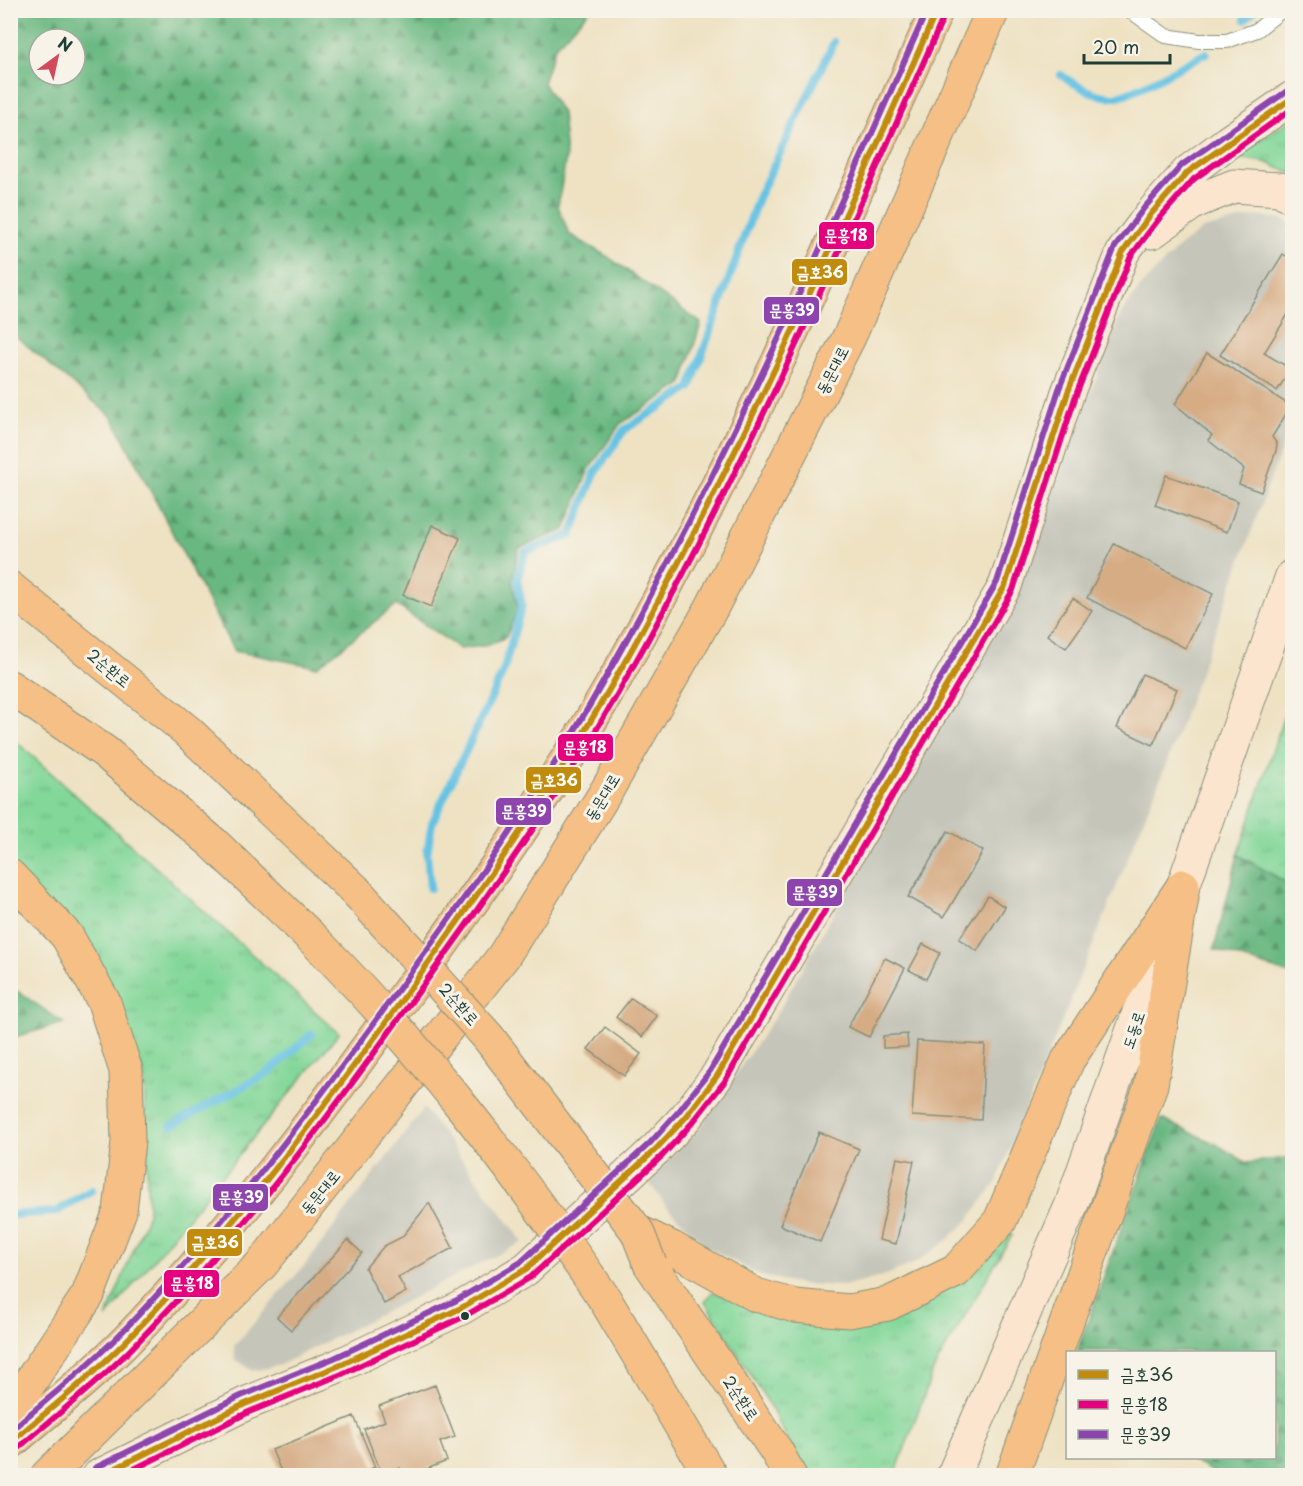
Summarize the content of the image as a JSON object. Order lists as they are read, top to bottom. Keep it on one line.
{"streets":{"main road":["동문대로","2순환로","도동로"]},"lines":["transit line 금호36","transit line 문흥39","transit line 문흥18"],"legend":["금호36","문흥18","문흥39"],"scale_bar":"20 m","north":"top right"}
